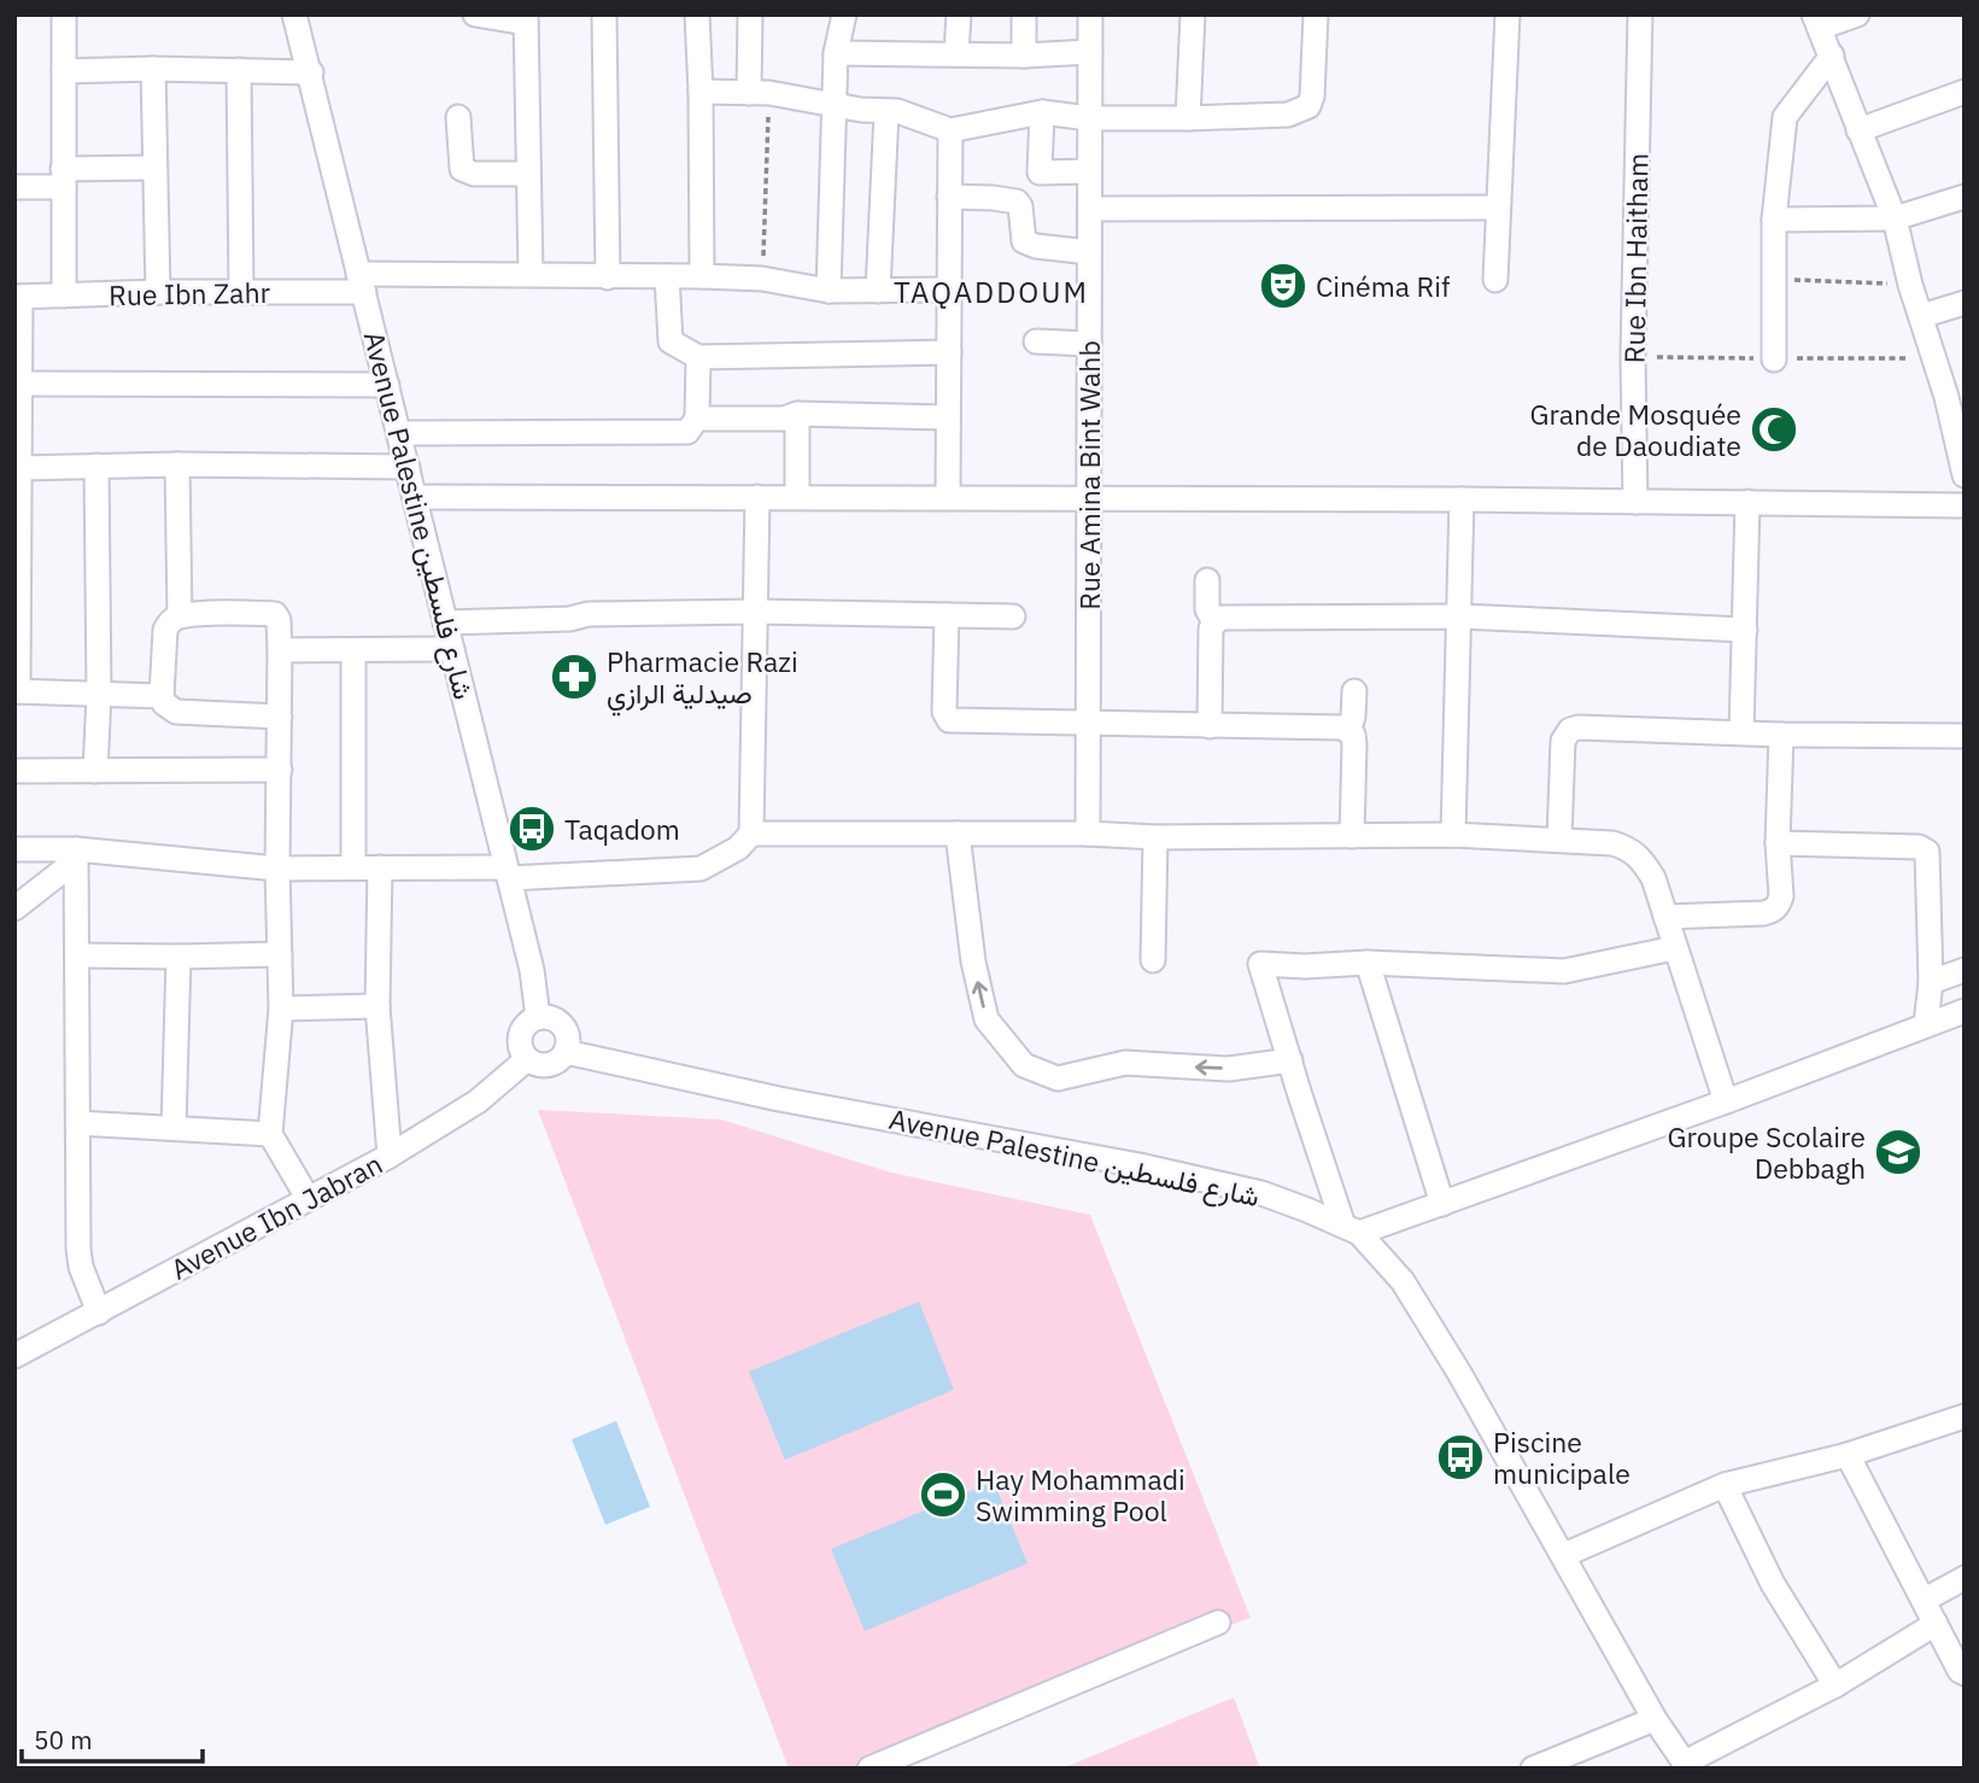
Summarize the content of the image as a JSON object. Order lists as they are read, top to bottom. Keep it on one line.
{"streets":{"street":["Rue Ibn Haitham","Rue Ibn Zahr","Rue Amina Bint Wahb","Avenue Palestine شارع فلسطين","Avenue Ibn Jabran"]},"crossings":[["Rue Ibn Zahr","Avenue Palestine شارع فلسطين"],["Avenue Palestine شارع فلسطين","Avenue Ibn Jabran"]],"districts":["TAQADDOUM"],"places":{"theatre":["Cinéma Rif"],"mosque":["Grande Mosquée de Daoudiate"],"pharmacy":["Pharmacie Razi صيدلية الرازي"],"bus stop":["Taqadom","Piscine municipale"],"school or university":["Groupe Scolaire Debbagh"],"sports":["Hay Mohammadi Swimming Pool"]},"scale_bar":"50 m"}
